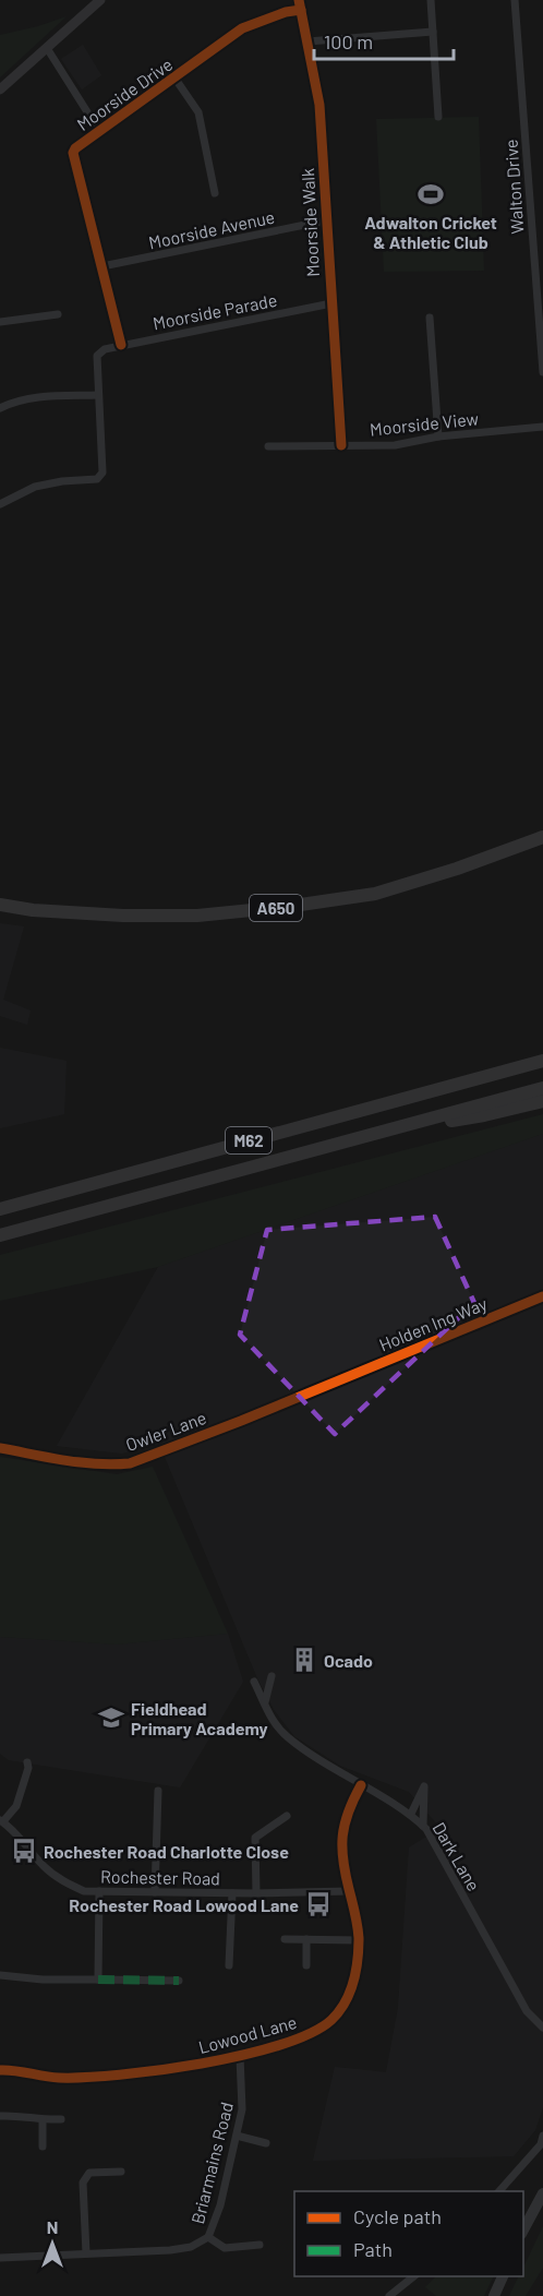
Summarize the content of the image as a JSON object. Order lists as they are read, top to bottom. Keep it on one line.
{"streets":{"highway":["A650","M62"],"street":["Moorside Drive","Walton Drive","Moorside Walk","Moorside Avenue","Moorside Parade","Moorside View","Holden Ing Way","Owler Lane","Dark Lane","Rochester Road","Lowood Lane","Briarmains Road"]},"crossings":[["Moorside Drive","Moorside Walk"],["Moorside Drive","Moorside Avenue"],["Moorside Drive","Moorside Parade"],["Moorside Walk","Moorside Avenue"],["Moorside Walk","Moorside Parade"],["Moorside Walk","Moorside View"],["Holden Ing Way","Owler Lane"],["Dark Lane","Lowood Lane"],["Rochester Road","Lowood Lane"],["Lowood Lane","Briarmains Road"]],"places":{"sports":["Adwalton Cricket & Athletic Club"],"building":["Ocado"],"school or university":["Fieldhead Primary Academy"],"bus stop":["Rochester Road Charlotte Close","Rochester Road Lowood Lane"]},"legend":["Cycle path","Path"],"scale_bar":"100 m","north":"top"}
